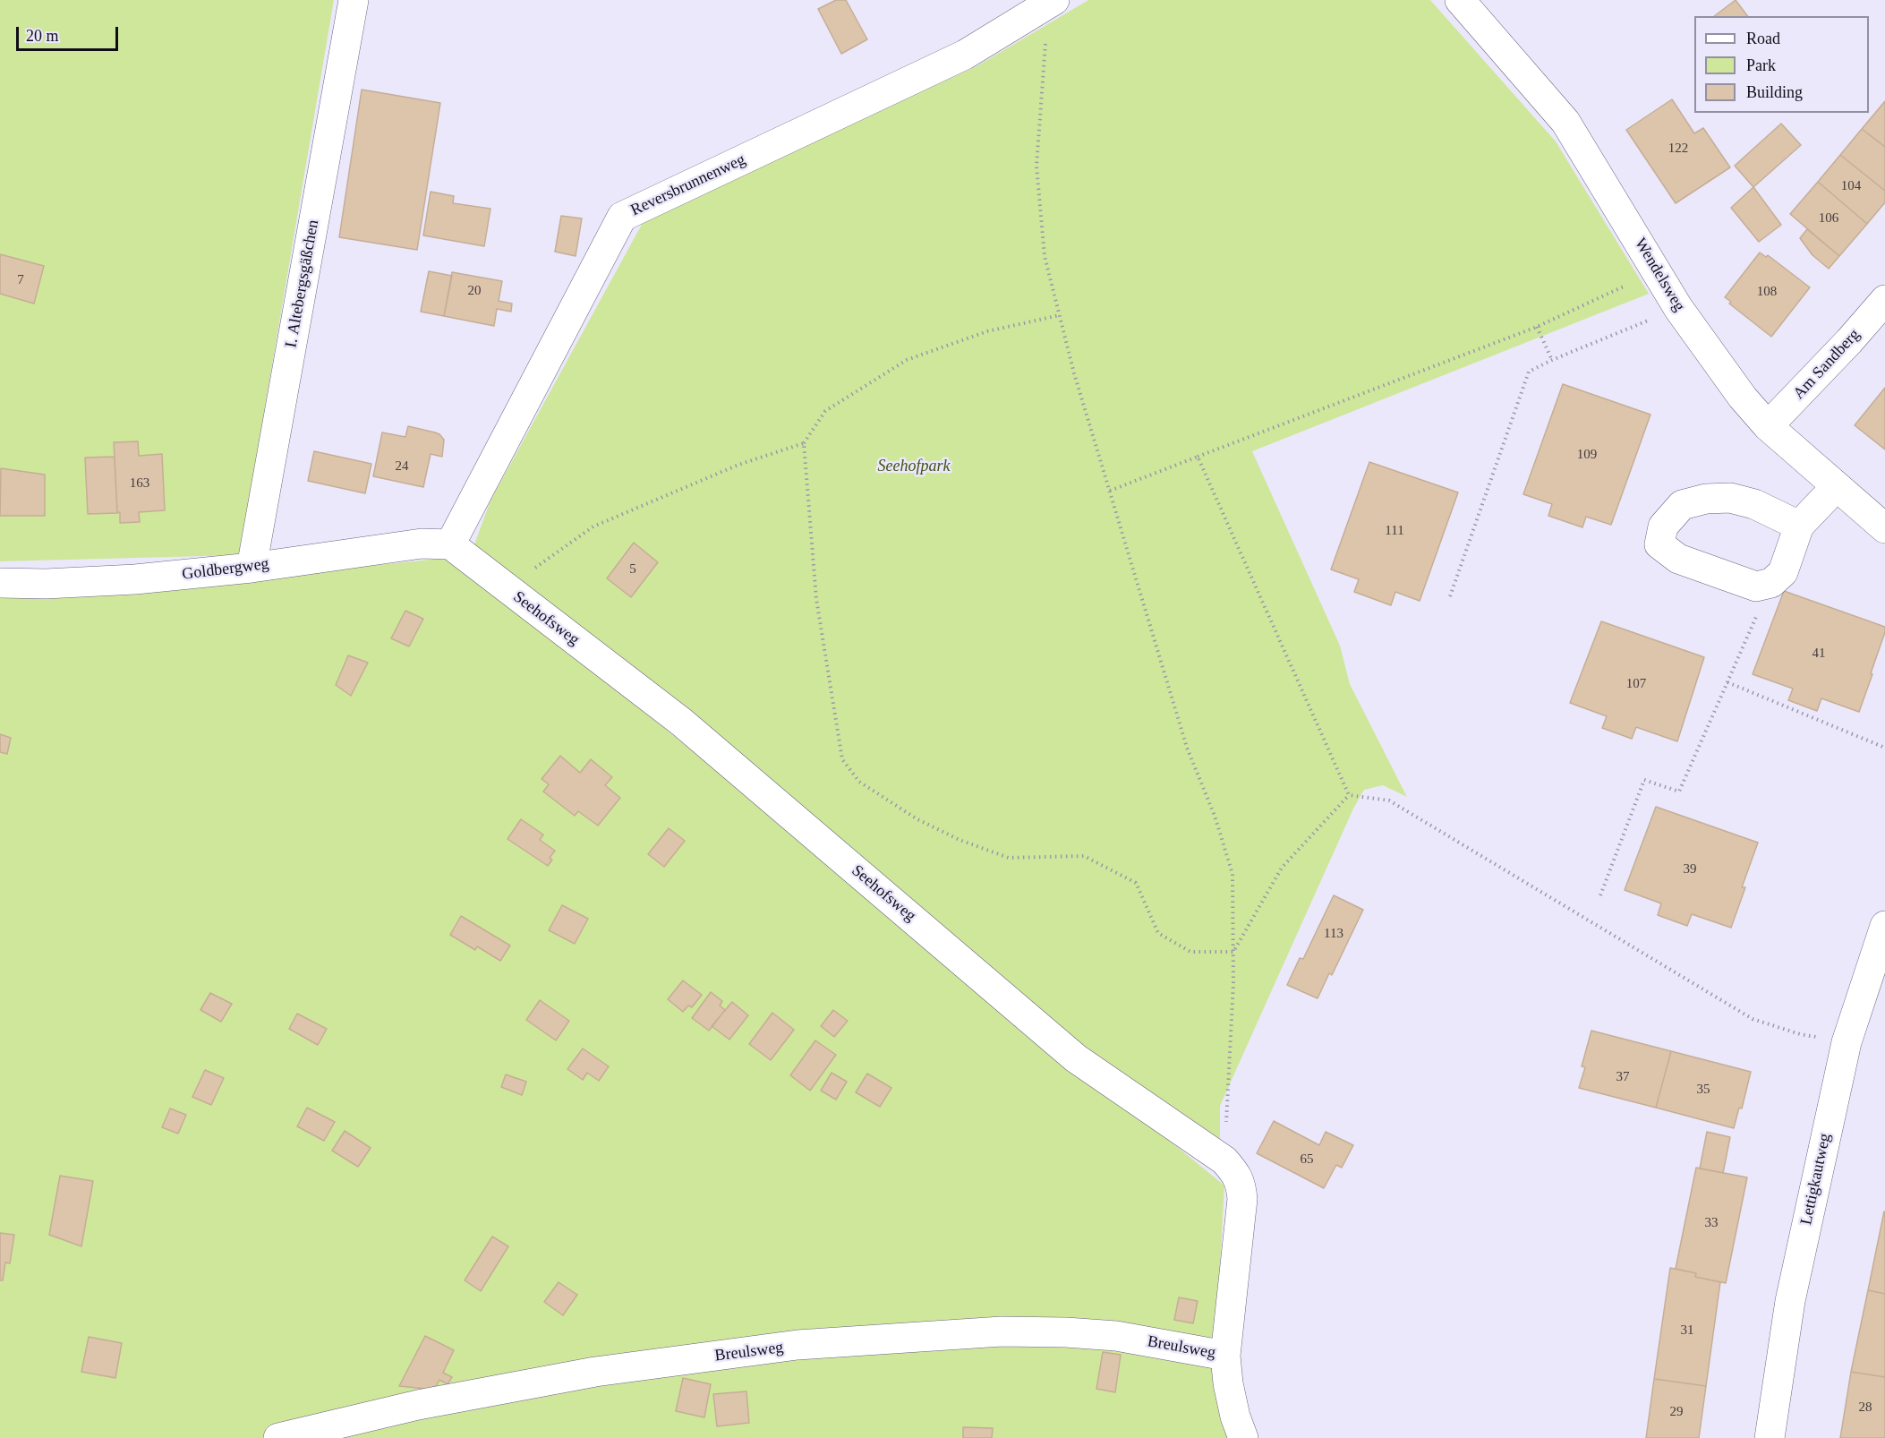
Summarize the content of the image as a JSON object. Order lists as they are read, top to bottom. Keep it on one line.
{"streets":{"street":["Reversbrunnenweg","Wendelsweg","I. Altebergsgäßchen","Am Sandberg","Goldbergweg","Seehofsweg","Lettigkautweg","Breulsweg"]},"crossings":[["Reversbrunnenweg","Goldbergweg"],["Reversbrunnenweg","Seehofsweg"],["Wendelsweg","Am Sandberg"],["I. Altebergsgäßchen","Goldbergweg"],["Goldbergweg","Seehofsweg"],["Seehofsweg","Breulsweg"]],"parks":["Seehofpark"],"house_numbers":["122","104","106","7","20","108","109","24","163","111","5","41","107","39","113","37","35","65","33","31","28","29"],"legend":["Road","Park","Building"],"scale_bar":"20 m"}
